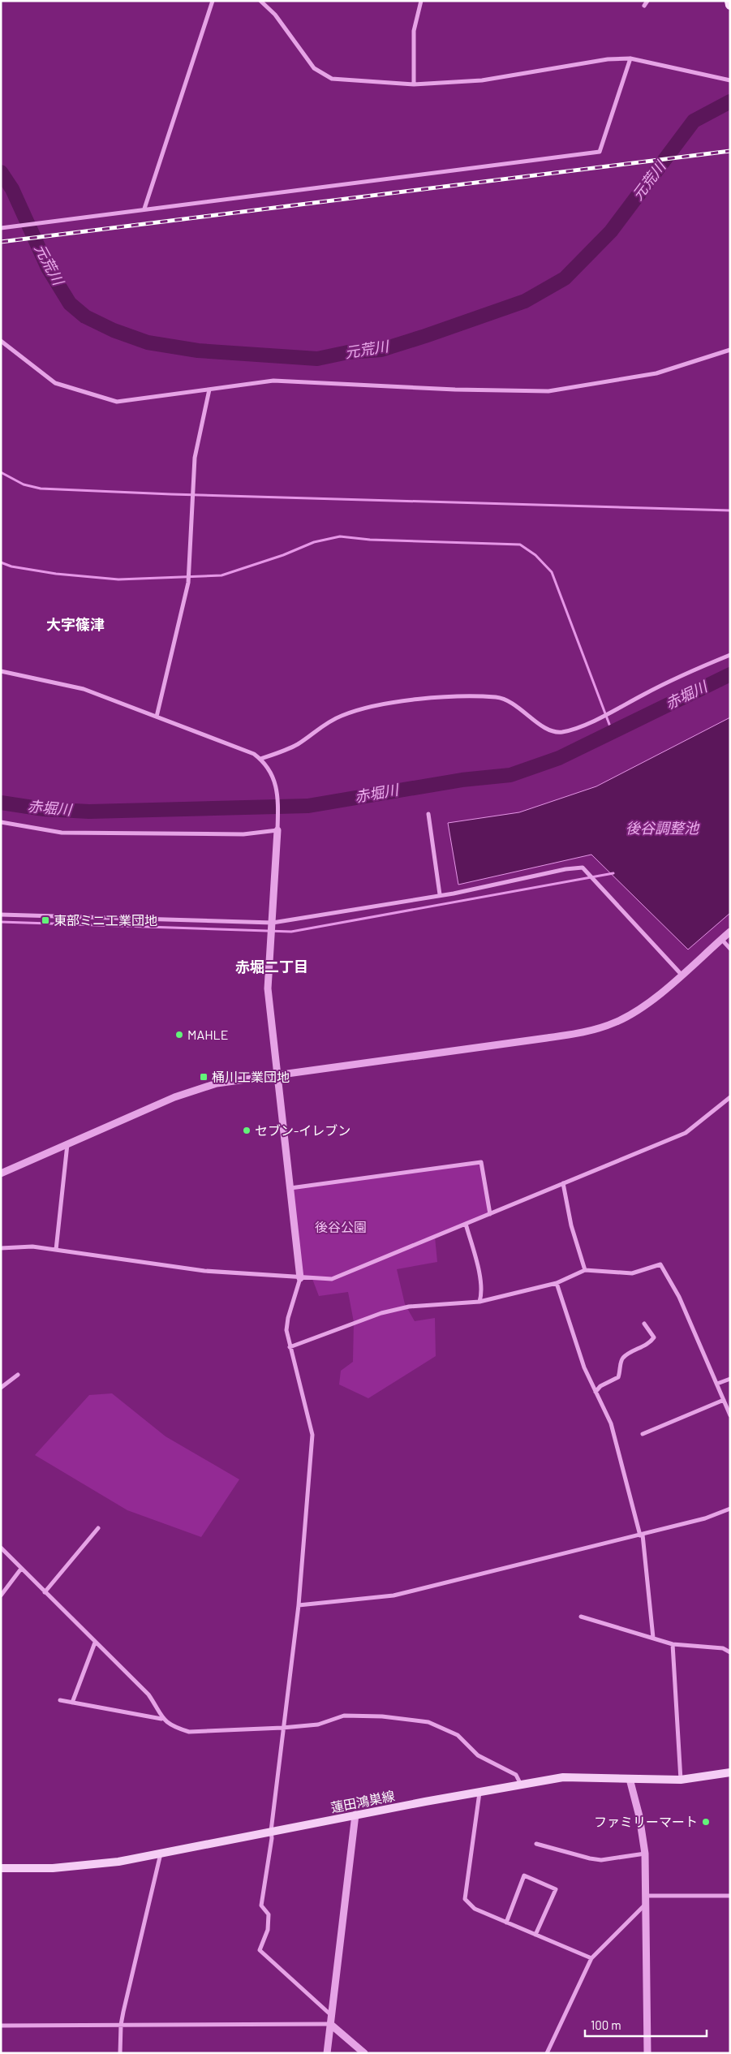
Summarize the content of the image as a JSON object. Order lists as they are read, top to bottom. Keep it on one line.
{"streets":{"main road":["蓮田鴻巣線"]},"districts":["大字篠津","赤堀二丁目"],"water":["元荒川","赤堀川","後谷調整池"],"parks":["後谷公園"],"places":{"transit":["東部ミニ工業団地","桶川工業団地"],"other":["MAHLE","セブン-イレブン","ファミリーマート"]},"scale_bar":"100 m"}
